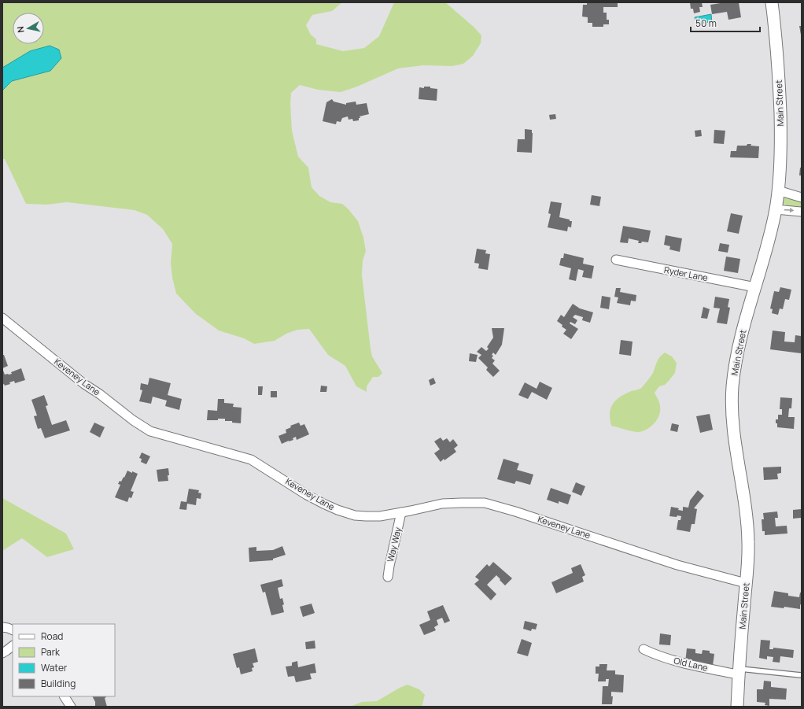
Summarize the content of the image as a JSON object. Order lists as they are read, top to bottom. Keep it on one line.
{"streets":{"main road":["Main Street"],"street":["Ryder Lane","Keveney Lane","Way Way","Old Lane"]},"crossings":[["Main Street","Ryder Lane"],["Main Street","Keveney Lane"],["Main Street","Old Lane"],["Keveney Lane","Way Way"]],"legend":["Road","Park","Water","Building"],"scale_bar":"50 m","north":"left"}
